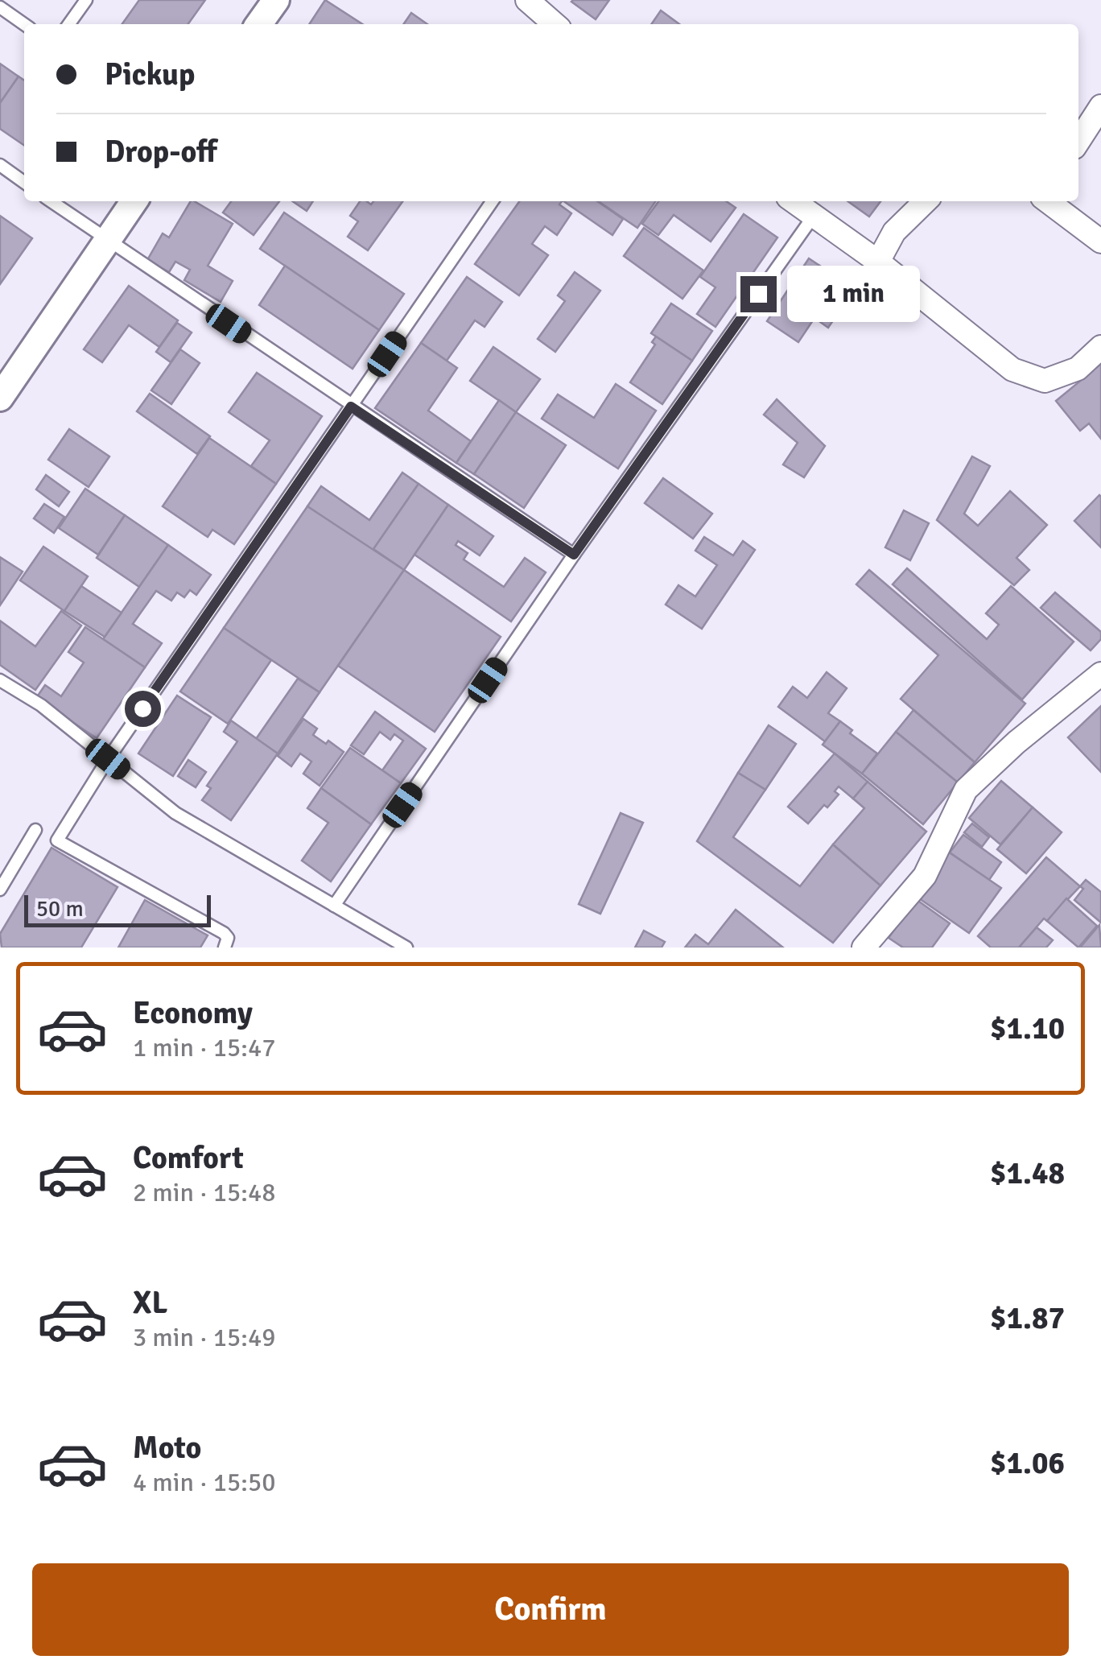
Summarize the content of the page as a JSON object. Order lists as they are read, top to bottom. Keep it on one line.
{"scale_bar":"50 m","page":{"banner":["Pickup","Drop-off"],"bubble":"1 min","scale":"50 m","list":[{"name":"Economy","note":"1 min · 15:47","value":"$1.10"},{"name":"Comfort","note":"2 min · 15:48","value":"$1.48"},{"name":"XL","note":"3 min · 15:49","value":"$1.87"},{"name":"Moto","note":"4 min · 15:50","value":"$1.06"}],"buttons":"Confirm"}}
